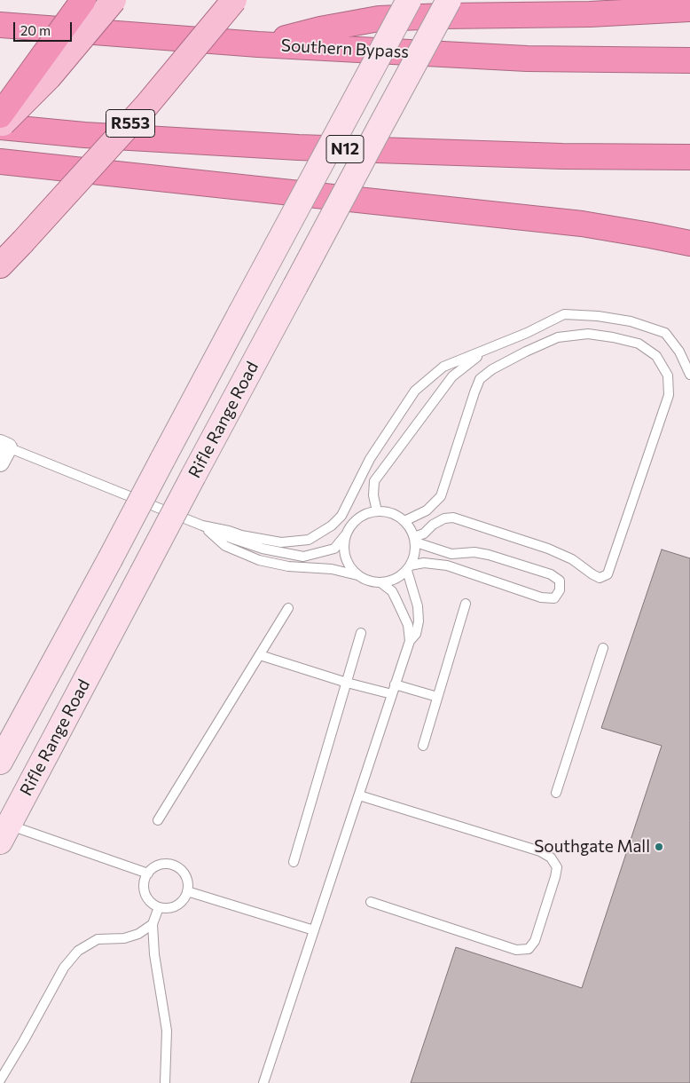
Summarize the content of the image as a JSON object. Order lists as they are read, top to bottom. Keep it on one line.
{"streets":{"highway":["Southern Bypass","N12"],"main road":["R553","Rifle Range Road"]},"places":["Southgate Mall"],"scale_bar":"20 m"}
